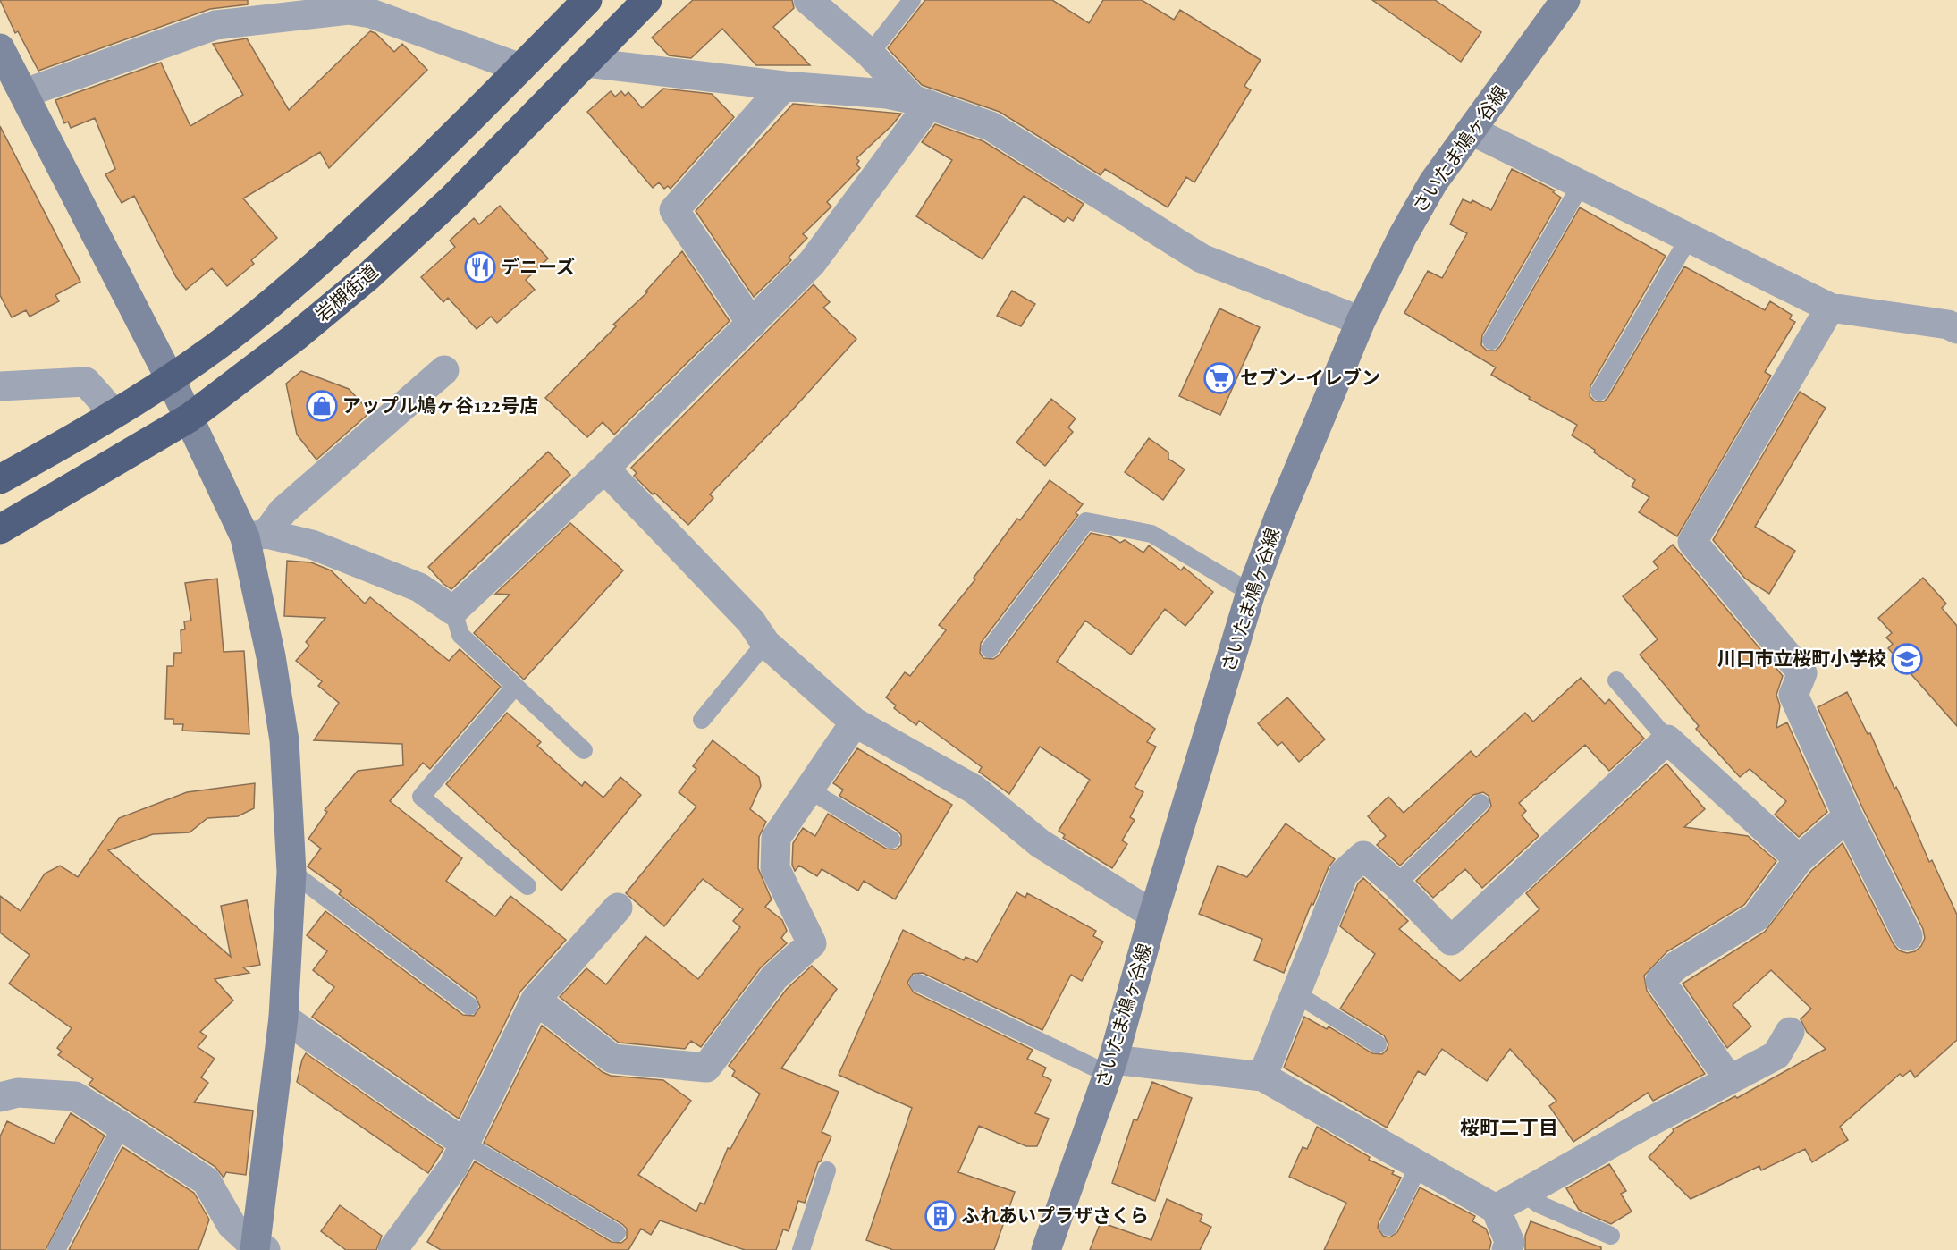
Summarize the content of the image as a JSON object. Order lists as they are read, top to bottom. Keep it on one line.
{"streets":{"highway":["岩槻街道"],"main road":["さいたま鳩ヶ谷線"]},"districts":["桜町二丁目"],"places":{"restaurant":["デニーズ"],"supermarket":["セブン-イレブン"],"shop":["アップル鳩ヶ谷122号店"],"school or university":["川口市立桜町小学校"],"building":["ふれあいプラザさくら"]}}
